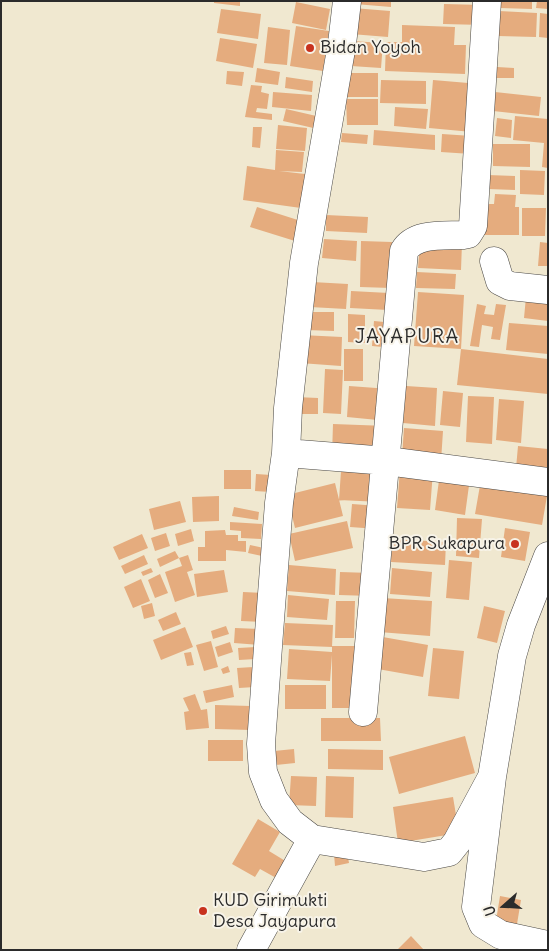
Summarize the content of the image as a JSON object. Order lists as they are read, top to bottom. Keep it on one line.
{"districts":["JAYAPURA"],"places":["Bidan Yoyoh","BPR Sukapura","KUD Girimukti Desa Jayapura"],"north":"left"}
